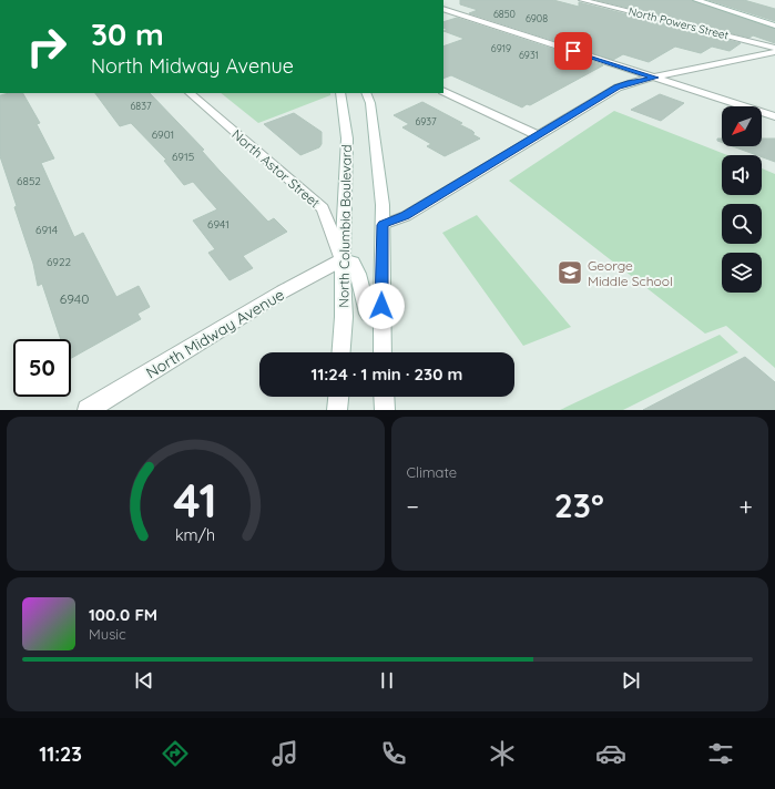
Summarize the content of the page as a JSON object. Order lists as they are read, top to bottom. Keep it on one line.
{"streets":{"street":["North Powers Street","North Astor Street","North Columbia Boulevard","North Midway Avenue"]},"crossings":[["North Astor Street","North Columbia Boulevard"],["North Astor Street","North Midway Avenue"],["North Columbia Boulevard","North Midway Avenue"]],"places":{"school or university":["George Middle School"]},"house_numbers":["6850","6908","6919","6931","6837","6937","6901","6915","6852","6941","6914","6922","6940"],"north":"bottom left","page":{"turn":["30 m","North Midway Avenue"],"limit":"50","trip":"11:24 · 1 min · 230 m","tile":"Climate","heat":["−","23°","+"],"song":["100.0 FM","Music"],"tabs":"11:23","gauge":["41","km/h"]}}
